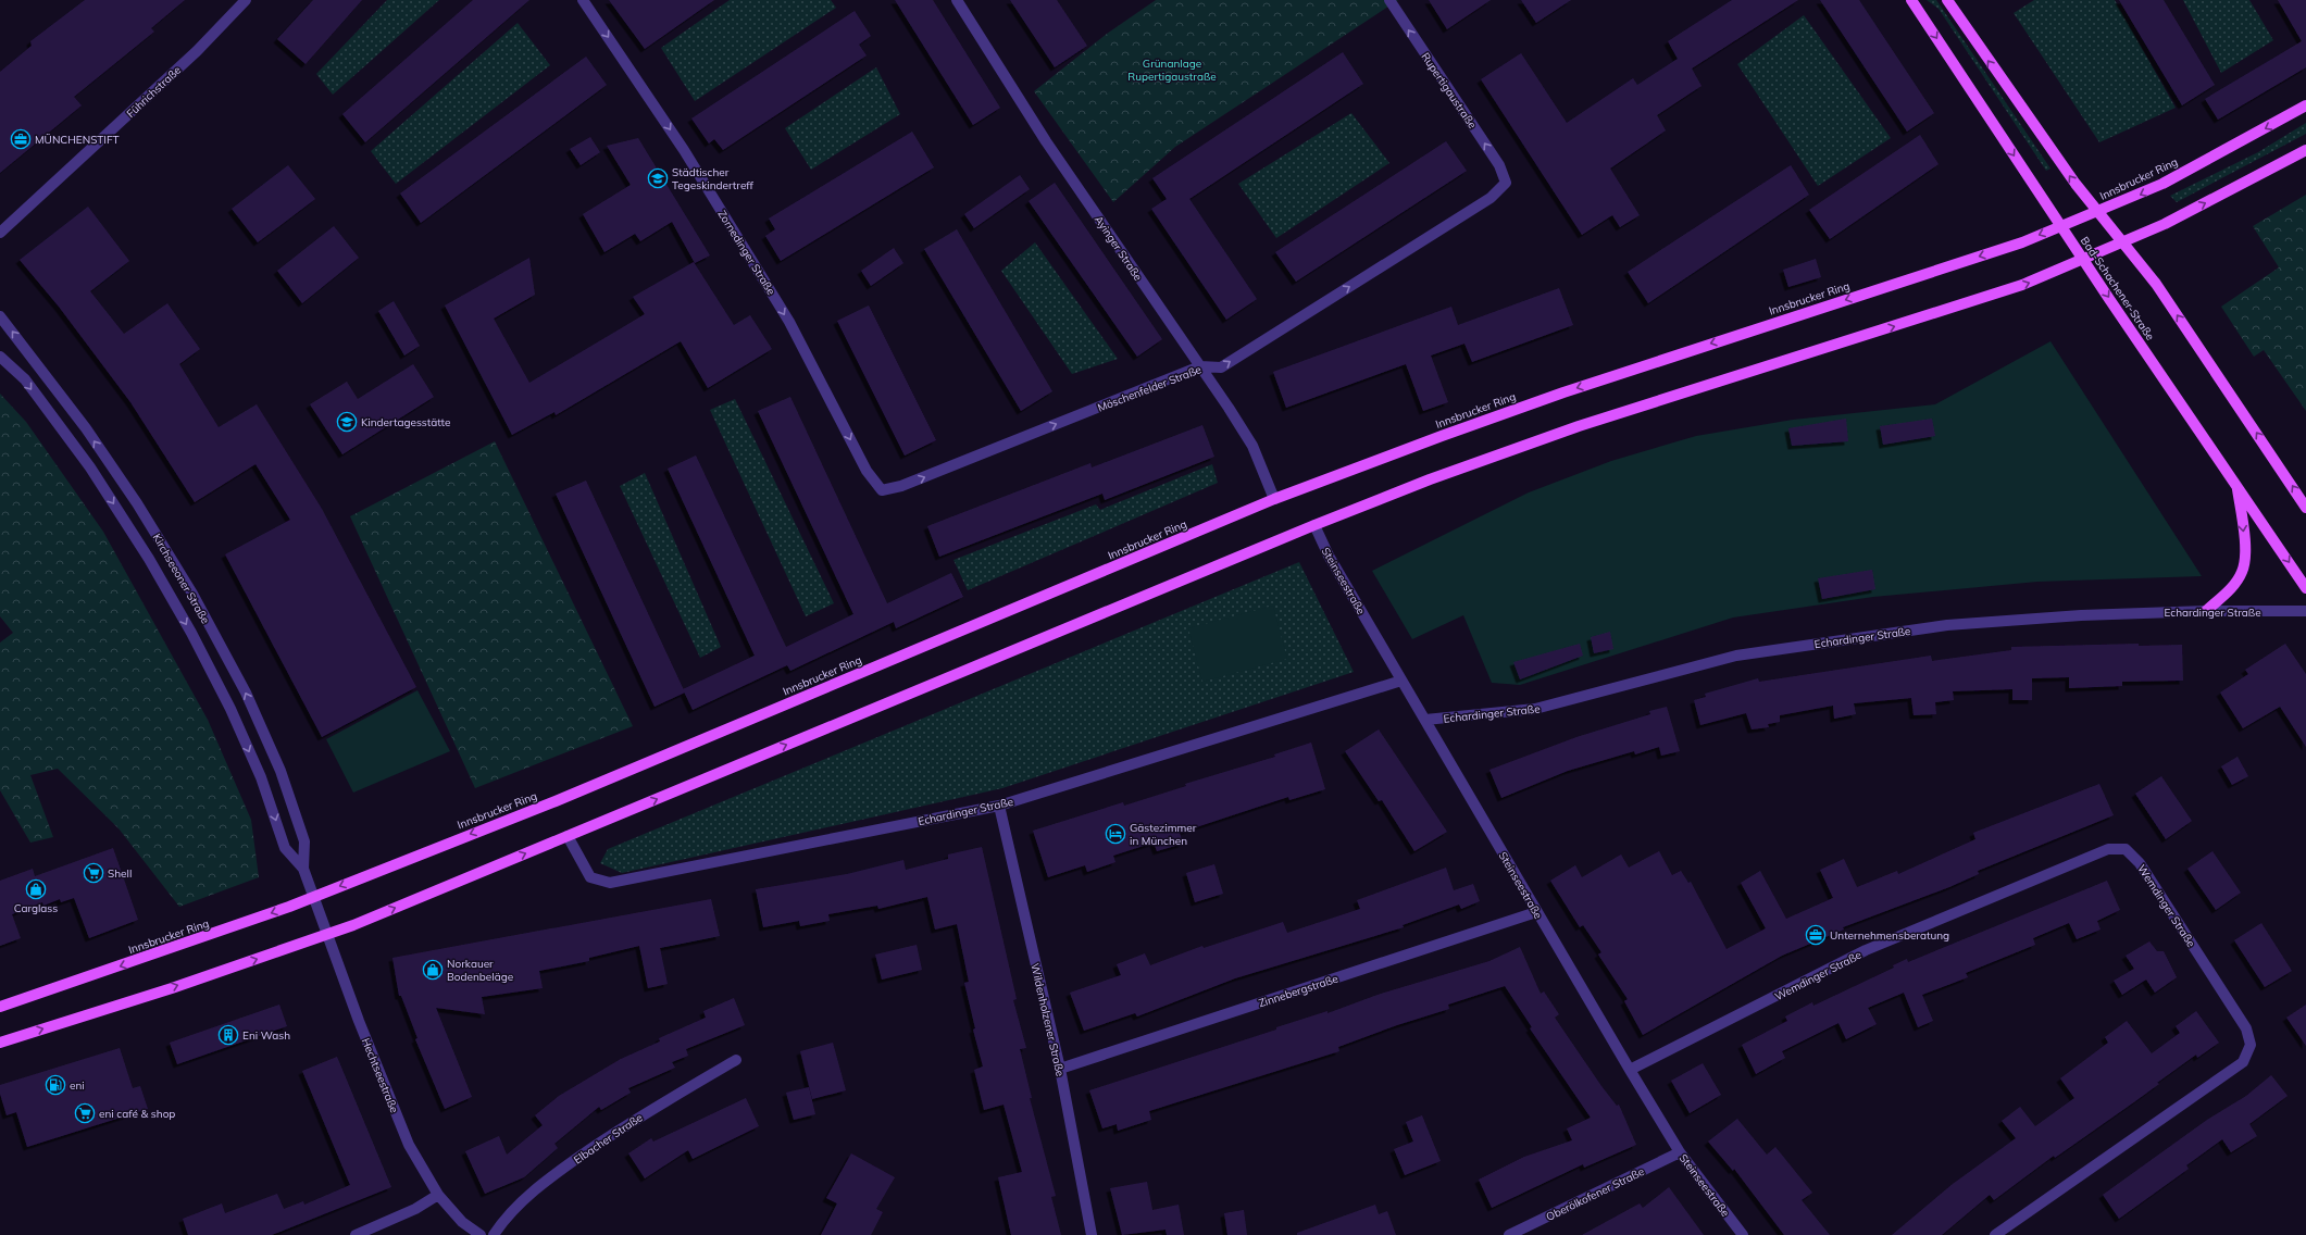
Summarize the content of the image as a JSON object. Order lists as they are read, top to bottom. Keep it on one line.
{"streets":{"main road":["Innsbrucker Ring","Bad-Schachener-Straße"],"street":["Rupertigaustraße","Führichstraße","Ayinger Straße","Zornedinger Straße","Möschenfelder Straße","Kirchseeoner Straße","Steinseestraße","Echardinger Straße","Wemdinger Straße","Zinnebergstraße","Wildenholzener Straße","Hechtseestraße","Elbacher Straße","Oberölkofener Straße"]},"crossings":[["Rupertigaustraße","Möschenfelder Straße"],["Innsbrucker Ring","Ayinger Straße"],["Innsbrucker Ring","Bad-Schachener-Straße"],["Innsbrucker Ring","Kirchseeoner Straße"],["Innsbrucker Ring","Hechtseestraße"],["Ayinger Straße","Möschenfelder Straße"],["Zornedinger Straße","Möschenfelder Straße"],["Kirchseeoner Straße","Hechtseestraße"],["Steinseestraße","Echardinger Straße"],["Steinseestraße","Wemdinger Straße"],["Steinseestraße","Zinnebergstraße"],["Steinseestraße","Oberölkofener Straße"],["Echardinger Straße","Wildenholzener Straße"],["Zinnebergstraße","Wildenholzener Straße"]],"one_way":["Rupertigaustraße","Zornedinger Straße","Möschenfelder Straße"],"parks":["Grünanlage Rupertigaustraße"],"places":{"office":["MÜNCHENSTIFT","Unternehmensberatung"],"school or university":["Städtischer Tegeskindertreff","Kindertagesstätte"],"hotel":["Gästezimmer in München"],"supermarket":["Shell","eni café & shop"],"shop":["Carglass","Norkauer Bodenbeläge"],"building":["Eni Wash"],"fuel station":["eni"]}}
